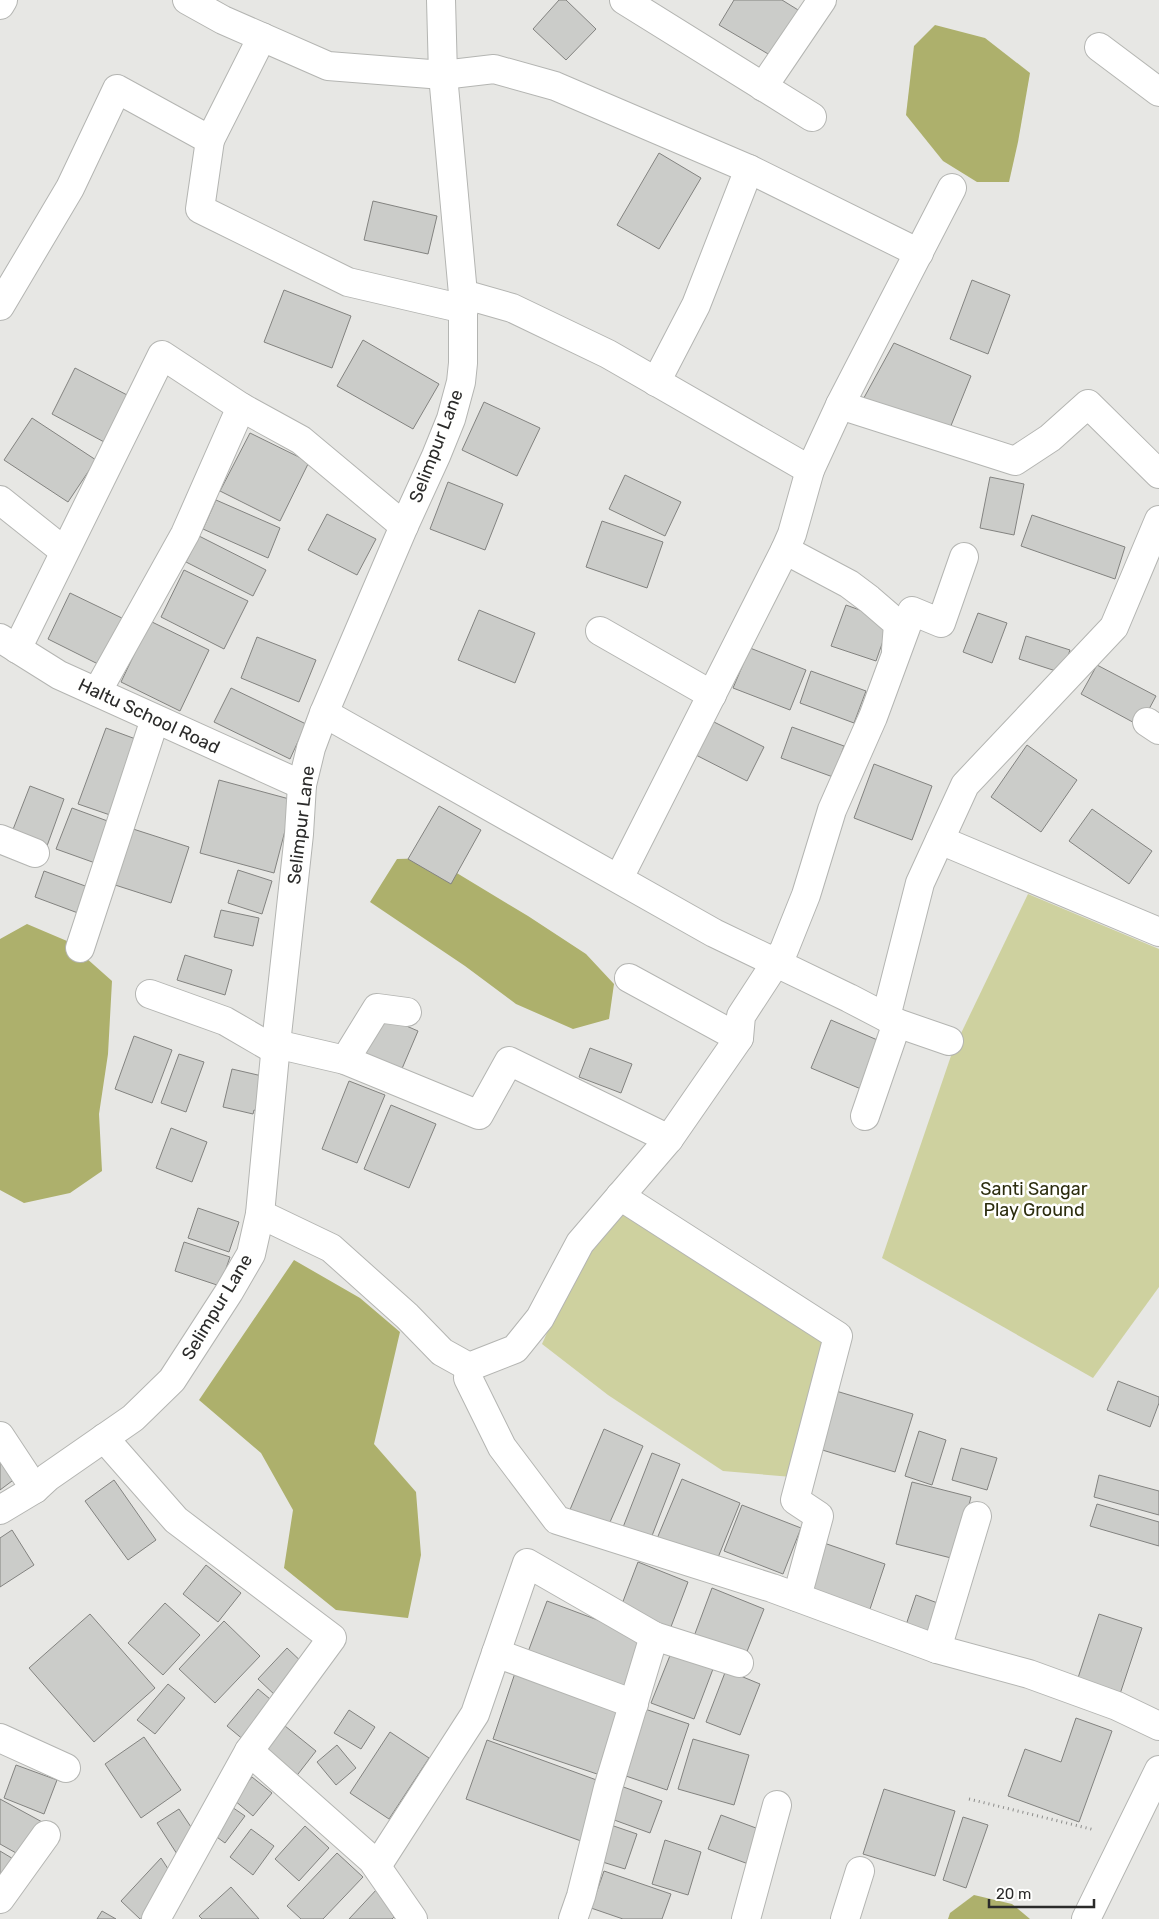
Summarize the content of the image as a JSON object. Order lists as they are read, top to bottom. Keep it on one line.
{"streets":{"street":["Selimpur Lane","Haltu School Road"]},"crossings":[["Selimpur Lane","Haltu School Road"]],"parks":["Santi Sangar Play Ground"],"scale_bar":"20 m"}
